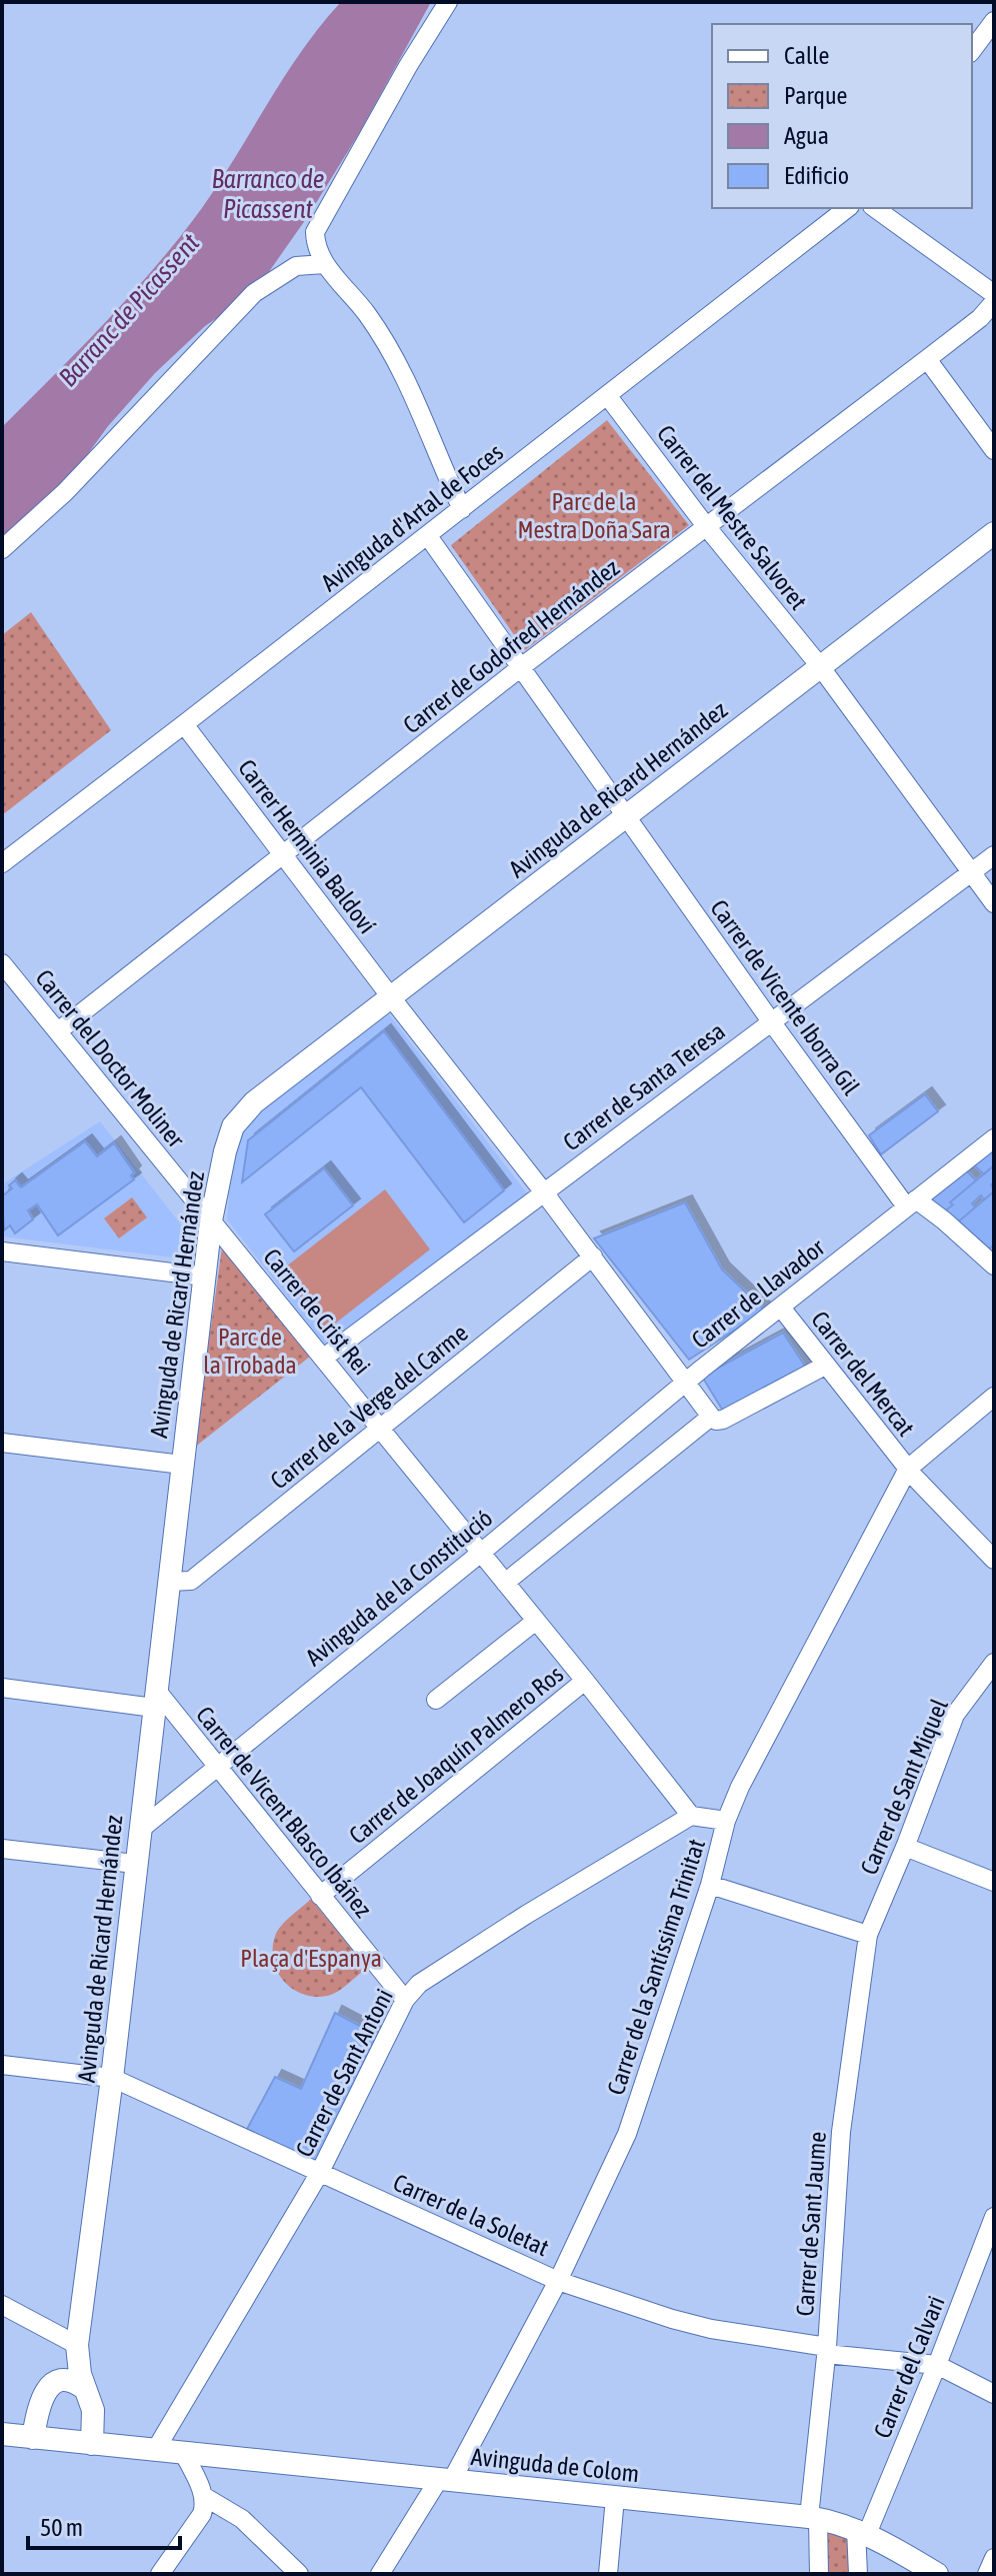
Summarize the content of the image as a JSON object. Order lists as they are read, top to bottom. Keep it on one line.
{"streets":{"street":["Avinguda d'Artal de Foces","Carrer del Mestre Salvoret","Carrer de Godofred Hernández","Avinguda de Ricard Hernández","Carrer Herminia Baldoví","Carrer de Vicente Iborra Gil","Carrer del Doctor Moliner","Carrer de Santa Teresa","Carrer de Llavador","Carrer de Crist Rei","Carrer del Mercat","Carrer de la Verge del Carme","Avinguda de la Constitució","Carrer de Joaquín Palmero Ros","Carrer de Sant Miquel","Carrer de Vicent Blasco Ibáñez","Carrer de la Santíssima Trinitat","Carrer de Sant Antoni","Carrer de la Soletat","Carrer de Sant Jaume","Carrer del Calvari","Avinguda de Colom"]},"crossings":[["Avinguda d'Artal de Foces","Carrer del Mestre Salvoret"],["Avinguda d'Artal de Foces","Carrer Herminia Baldoví"],["Avinguda d'Artal de Foces","Carrer de Vicente Iborra Gil"],["Carrer del Mestre Salvoret","Carrer de Godofred Hernández"],["Carrer del Mestre Salvoret","Avinguda de Ricard Hernández"],["Carrer del Mestre Salvoret","Carrer de Santa Teresa"],["Carrer de Godofred Hernández","Carrer Herminia Baldoví"],["Carrer de Godofred Hernández","Carrer de Vicente Iborra Gil"],["Carrer de Godofred Hernández","Carrer del Doctor Moliner"],["Avinguda de Ricard Hernández","Carrer Herminia Baldoví"],["Avinguda de Ricard Hernández","Carrer de Vicente Iborra Gil"],["Avinguda de Ricard Hernández","Carrer del Doctor Moliner"],["Avinguda de Ricard Hernández","Carrer de Crist Rei"],["Avinguda de Ricard Hernández","Carrer de la Verge del Carme"],["Avinguda de Ricard Hernández","Avinguda de la Constitució"],["Avinguda de Ricard Hernández","Carrer de Vicent Blasco Ibáñez"],["Avinguda de Ricard Hernández","Carrer de la Soletat"],["Avinguda de Ricard Hernández","Avinguda de Colom"],["Carrer Herminia Baldoví","Carrer de Santa Teresa"],["Carrer Herminia Baldoví","Carrer de Llavador"],["Carrer Herminia Baldoví","Carrer de la Verge del Carme"],["Carrer Herminia Baldoví","Avinguda de la Constitució"],["Carrer de Vicente Iborra Gil","Carrer de Santa Teresa"],["Carrer de Vicente Iborra Gil","Carrer de Llavador"],["Carrer del Doctor Moliner","Carrer de Crist Rei"],["Carrer de Santa Teresa","Carrer de Crist Rei"],["Carrer de Llavador","Carrer del Mercat"],["Carrer de Llavador","Avinguda de la Constitució"],["Carrer de Crist Rei","Carrer de la Verge del Carme"],["Carrer de Crist Rei","Avinguda de la Constitució"],["Carrer de Crist Rei","Carrer de Joaquín Palmero Ros"],["Carrer de Crist Rei","Carrer de Sant Antoni"],["Carrer del Mercat","Carrer de la Santíssima Trinitat"],["Avinguda de la Constitució","Carrer de Vicent Blasco Ibáñez"],["Carrer de Joaquín Palmero Ros","Carrer de Vicent Blasco Ibáñez"],["Carrer de Sant Miquel","Carrer de Sant Jaume"],["Carrer de Vicent Blasco Ibáñez","Carrer de Sant Antoni"],["Carrer de la Santíssima Trinitat","Carrer de la Soletat"],["Carrer de la Santíssima Trinitat","Avinguda de Colom"],["Carrer de Sant Antoni","Carrer de la Soletat"],["Carrer de Sant Antoni","Avinguda de Colom"],["Carrer de la Soletat","Carrer de Sant Jaume"],["Carrer de la Soletat","Carrer del Calvari"],["Carrer de Sant Jaume","Avinguda de Colom"],["Carrer del Calvari","Avinguda de Colom"]],"water":["Barranco de Picassent","Barranc de Picassent"],"parks":["Parc de la Mestra Doña Sara","Parc de la Trobada","Plaça d'Espanya"],"legend":["Calle","Parque","Agua","Edificio"],"scale_bar":"50 m"}
